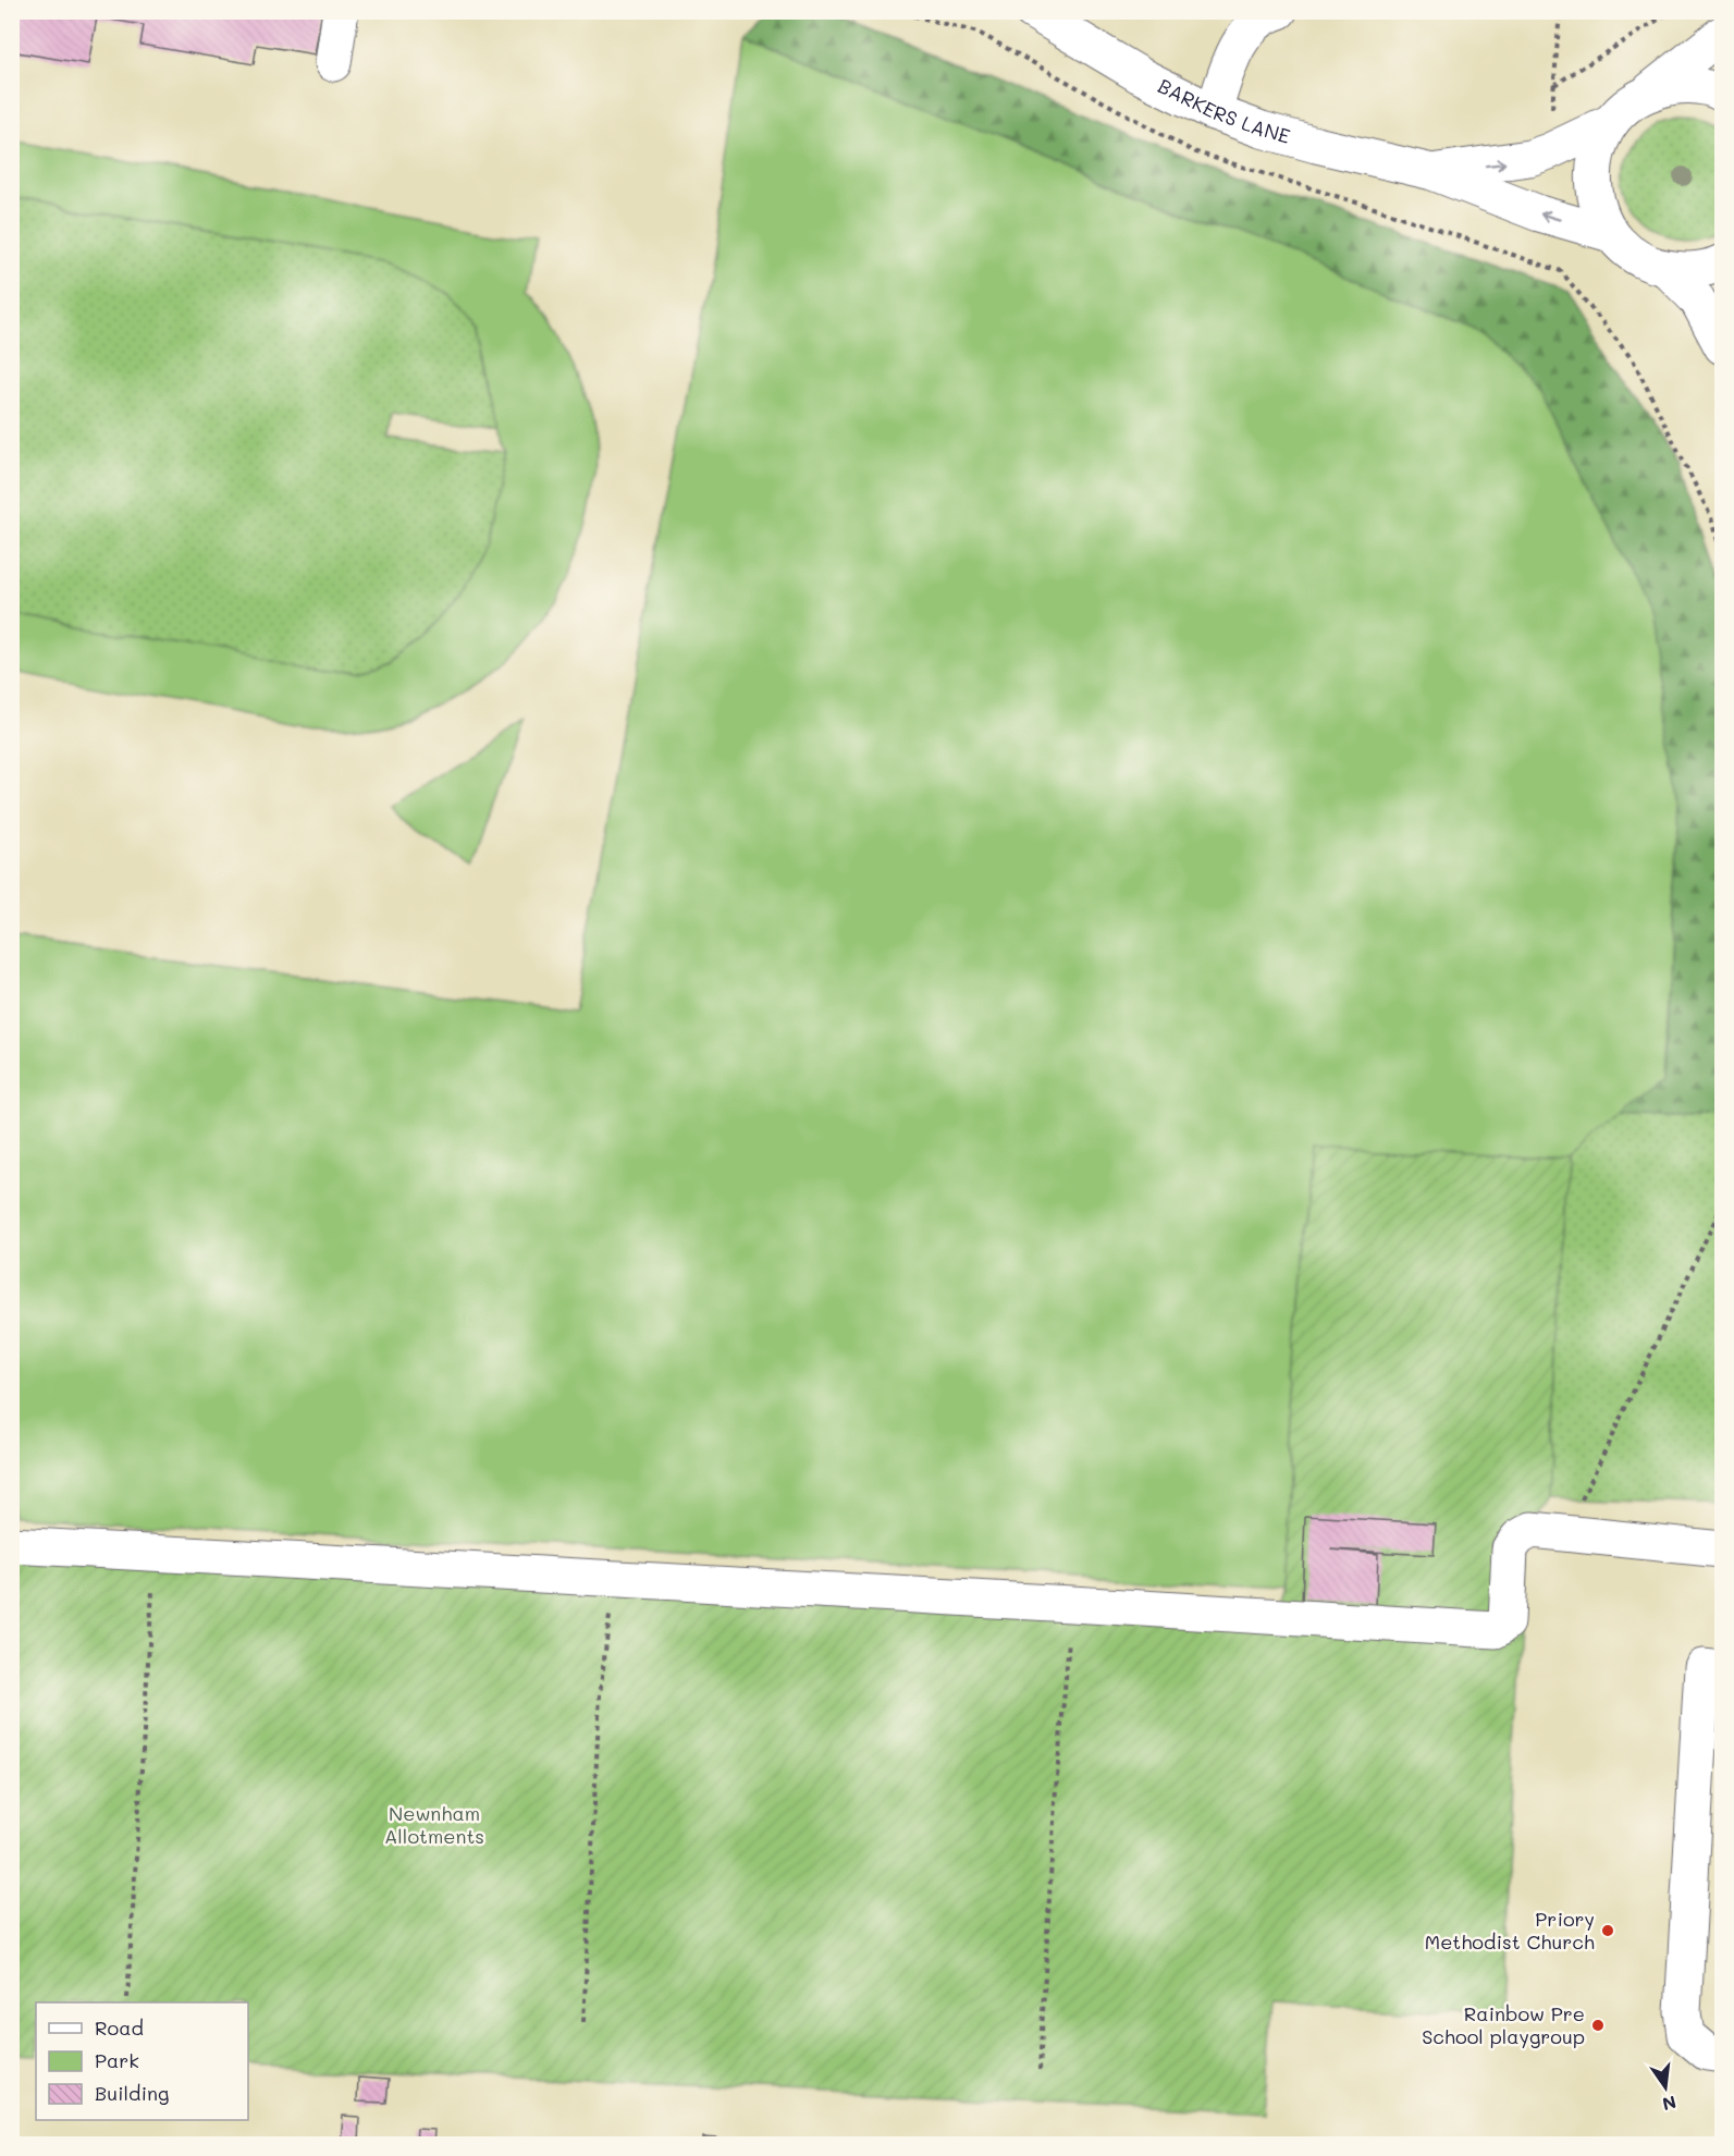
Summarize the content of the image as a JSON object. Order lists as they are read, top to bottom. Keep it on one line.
{"streets":{"street":["BARKERS LANE"]},"parks":["Newnham Allotments"],"places":["Priory Methodist Church","Rainbow Pre School playgroup"],"legend":["Road","Park","Building"],"north":"bottom"}
